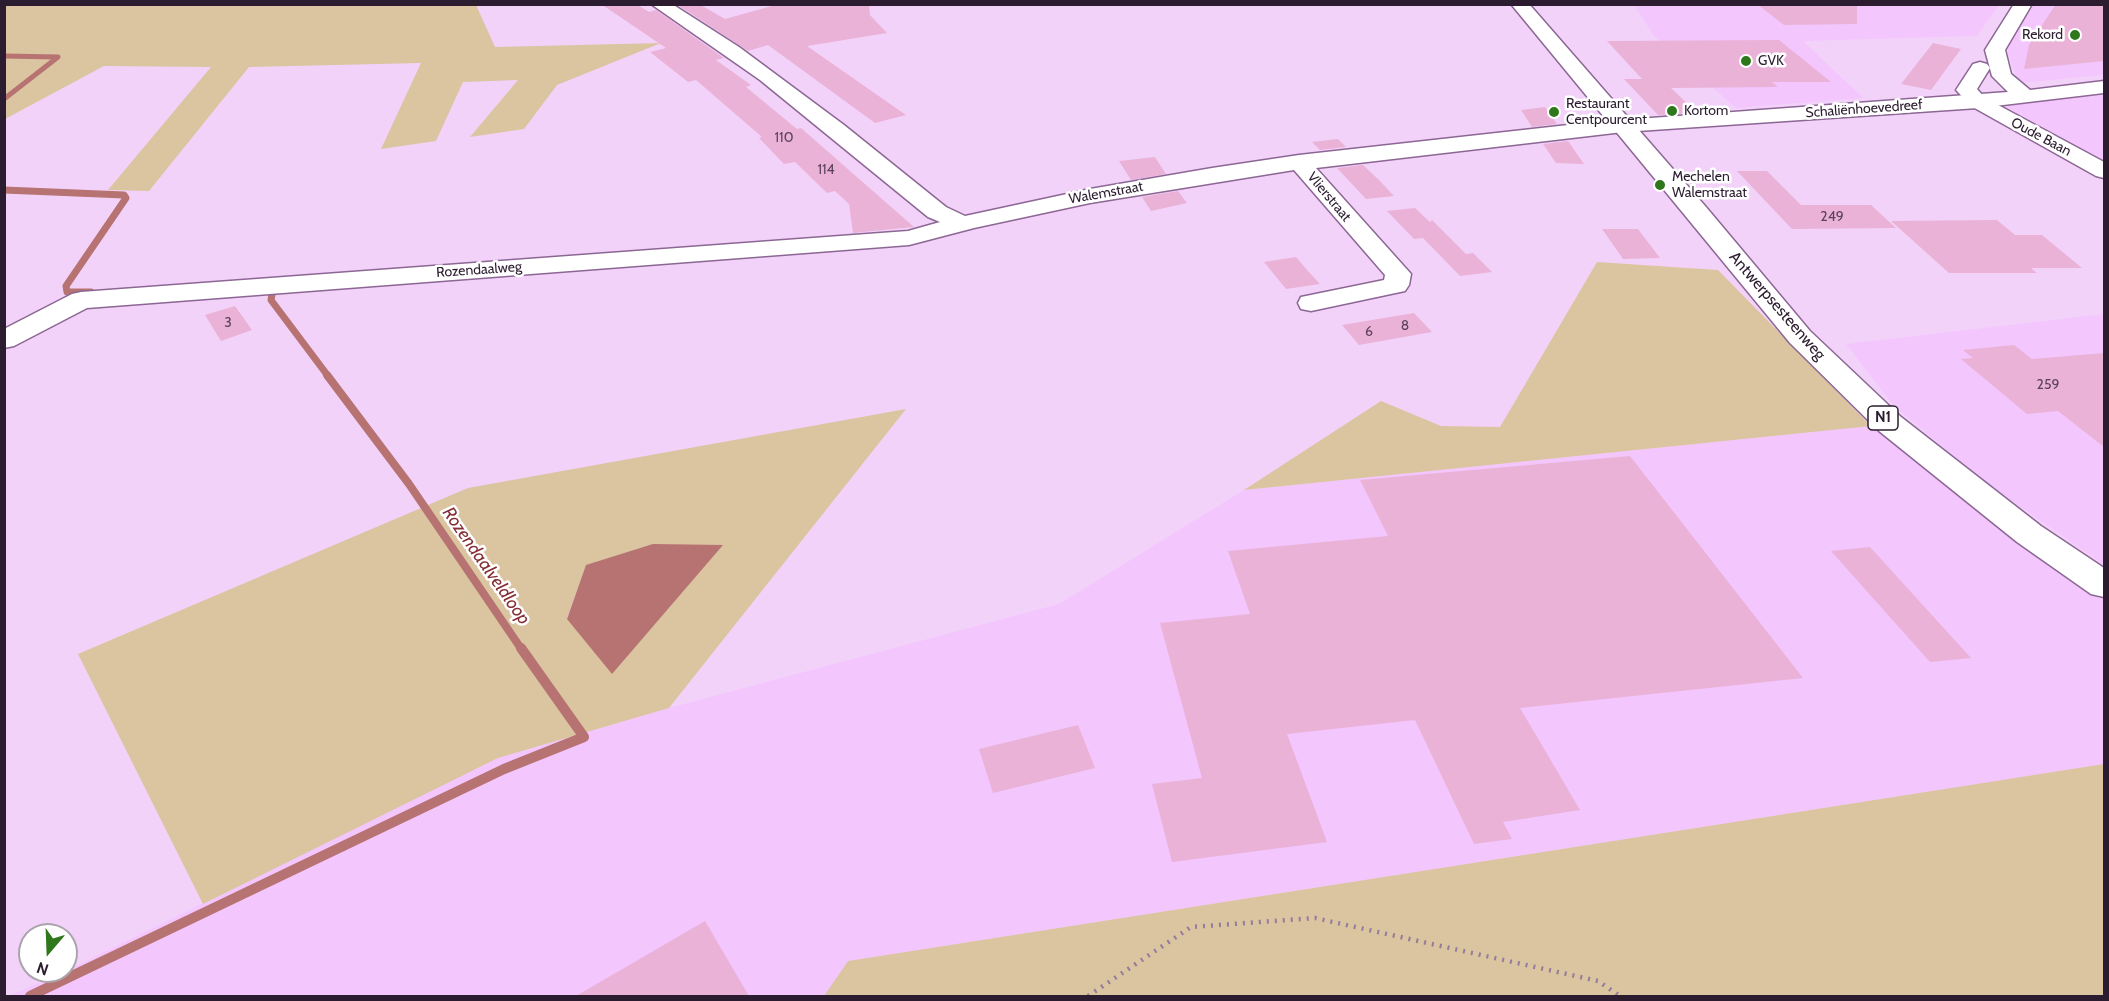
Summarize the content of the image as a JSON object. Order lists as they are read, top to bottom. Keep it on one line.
{"streets":{"street":["Schaliënhoevedreef","Oude Baan","Walemstraat","Vlierstraat","Rozendaalweg","Antwerpsesteenweg","N1"]},"crossings":[["Schaliënhoevedreef","Oude Baan"],["Schaliënhoevedreef","Walemstraat"],["Schaliënhoevedreef","Antwerpsesteenweg"],["Walemstraat","Vlierstraat"],["Walemstraat","Rozendaalweg"],["Walemstraat","Antwerpsesteenweg"]],"water":["Rozendaalveldloop"],"places":["Rekord","GVK","Kortom","Restaurant Centpourcent","Mechelen Walemstraat"],"house_numbers":["110","114","249","3","8","6","259"],"north":"bottom"}
